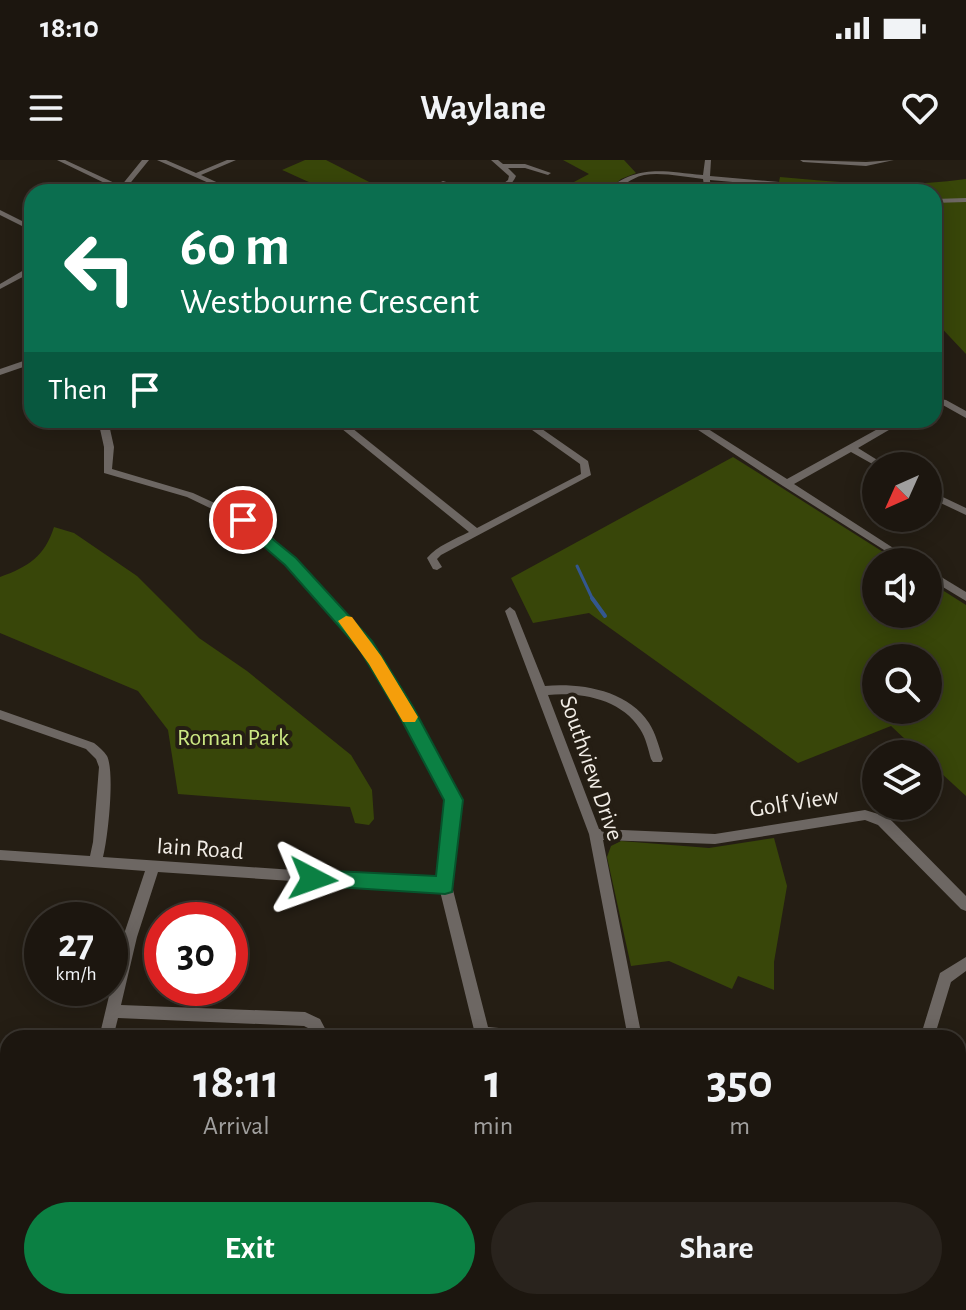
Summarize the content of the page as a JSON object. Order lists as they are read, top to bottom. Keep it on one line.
{"streets":{"street":["Southview Drive","Golf View","Iain Road"]},"crossings":[["Southview Drive","Golf View"]],"parks":["Roman Park"],"north":"bottom left","page":{"status":"18:10","header":"Waylane","turn":["60 m","Westbourne Crescent"],"then":"Then","speed":"27 km/h","limit":"30","eta":["18:11","Arrival","1","min","350","m"],"buttons":["Exit","Share"]}}
